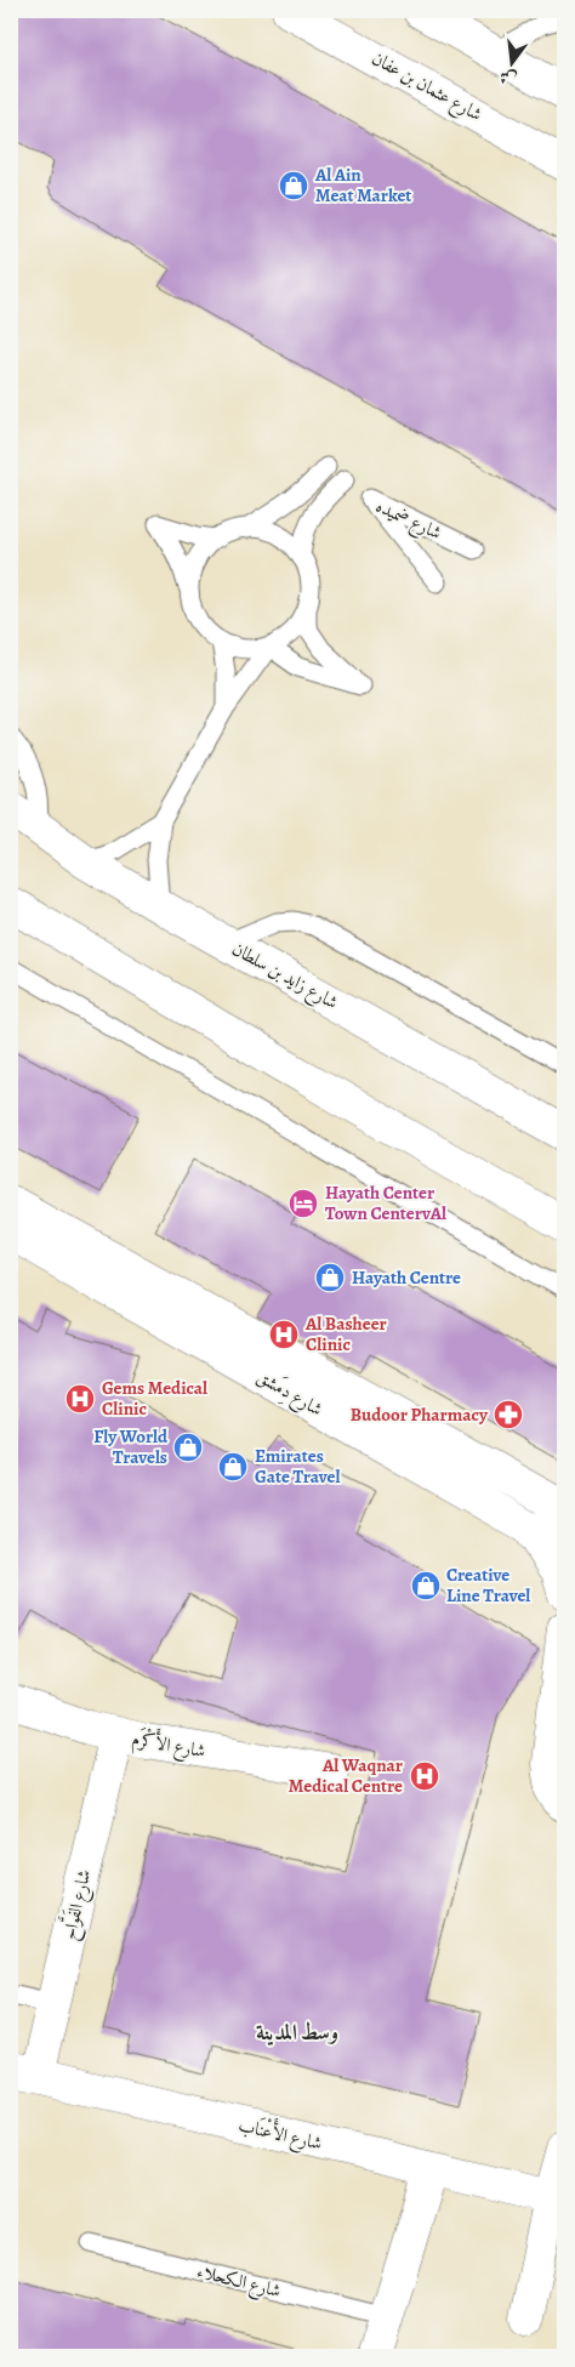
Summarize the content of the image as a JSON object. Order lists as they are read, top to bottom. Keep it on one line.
{"streets":{"main road":["شارع عثمان بن عفان","شارع زايد بن سلطان","شارع دِمَشق","شارع الأَكْرَم","شارع الفَوَّاح","شارع الأَعْنَاب"],"lane":["شارع ضميده","شارع الكحلاء"]},"crossings":[["شارع الأَكْرَم","شارع الفَوَّاح"],["شارع الفَوَّاح","شارع الأَعْنَاب"]],"districts":["وسط المدينة"],"places":{"shop":["Al Ain Meat Market","Hayath Centre","Fly World Travels","Emirates Gate Travel","Creative Line Travel"],"hotel":["Hayath Center Town CentervAl"],"hospital":["Al Basheer Clinic","Gems Medical Clinic","Al Waqnar Medical Centre"],"pharmacy":["Budoor Pharmacy"]},"north":"bottom"}
